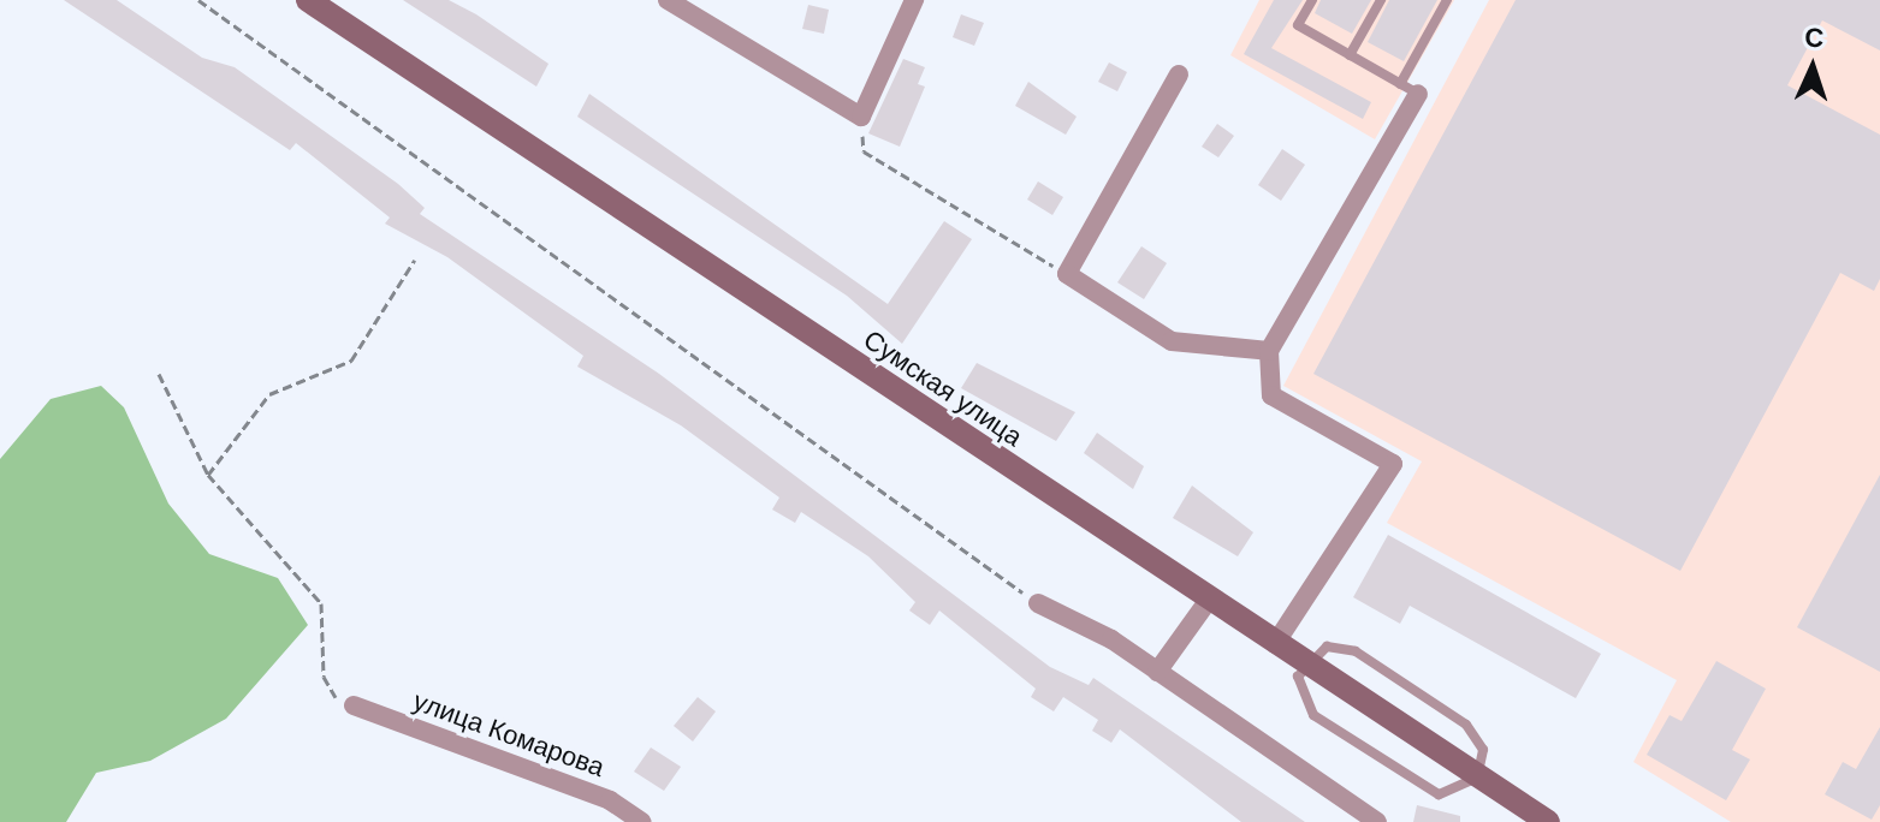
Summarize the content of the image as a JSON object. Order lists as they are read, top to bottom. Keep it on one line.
{"streets":{"main road":["Сумская улица"],"street":["улица Комарова"]},"north":"top"}
